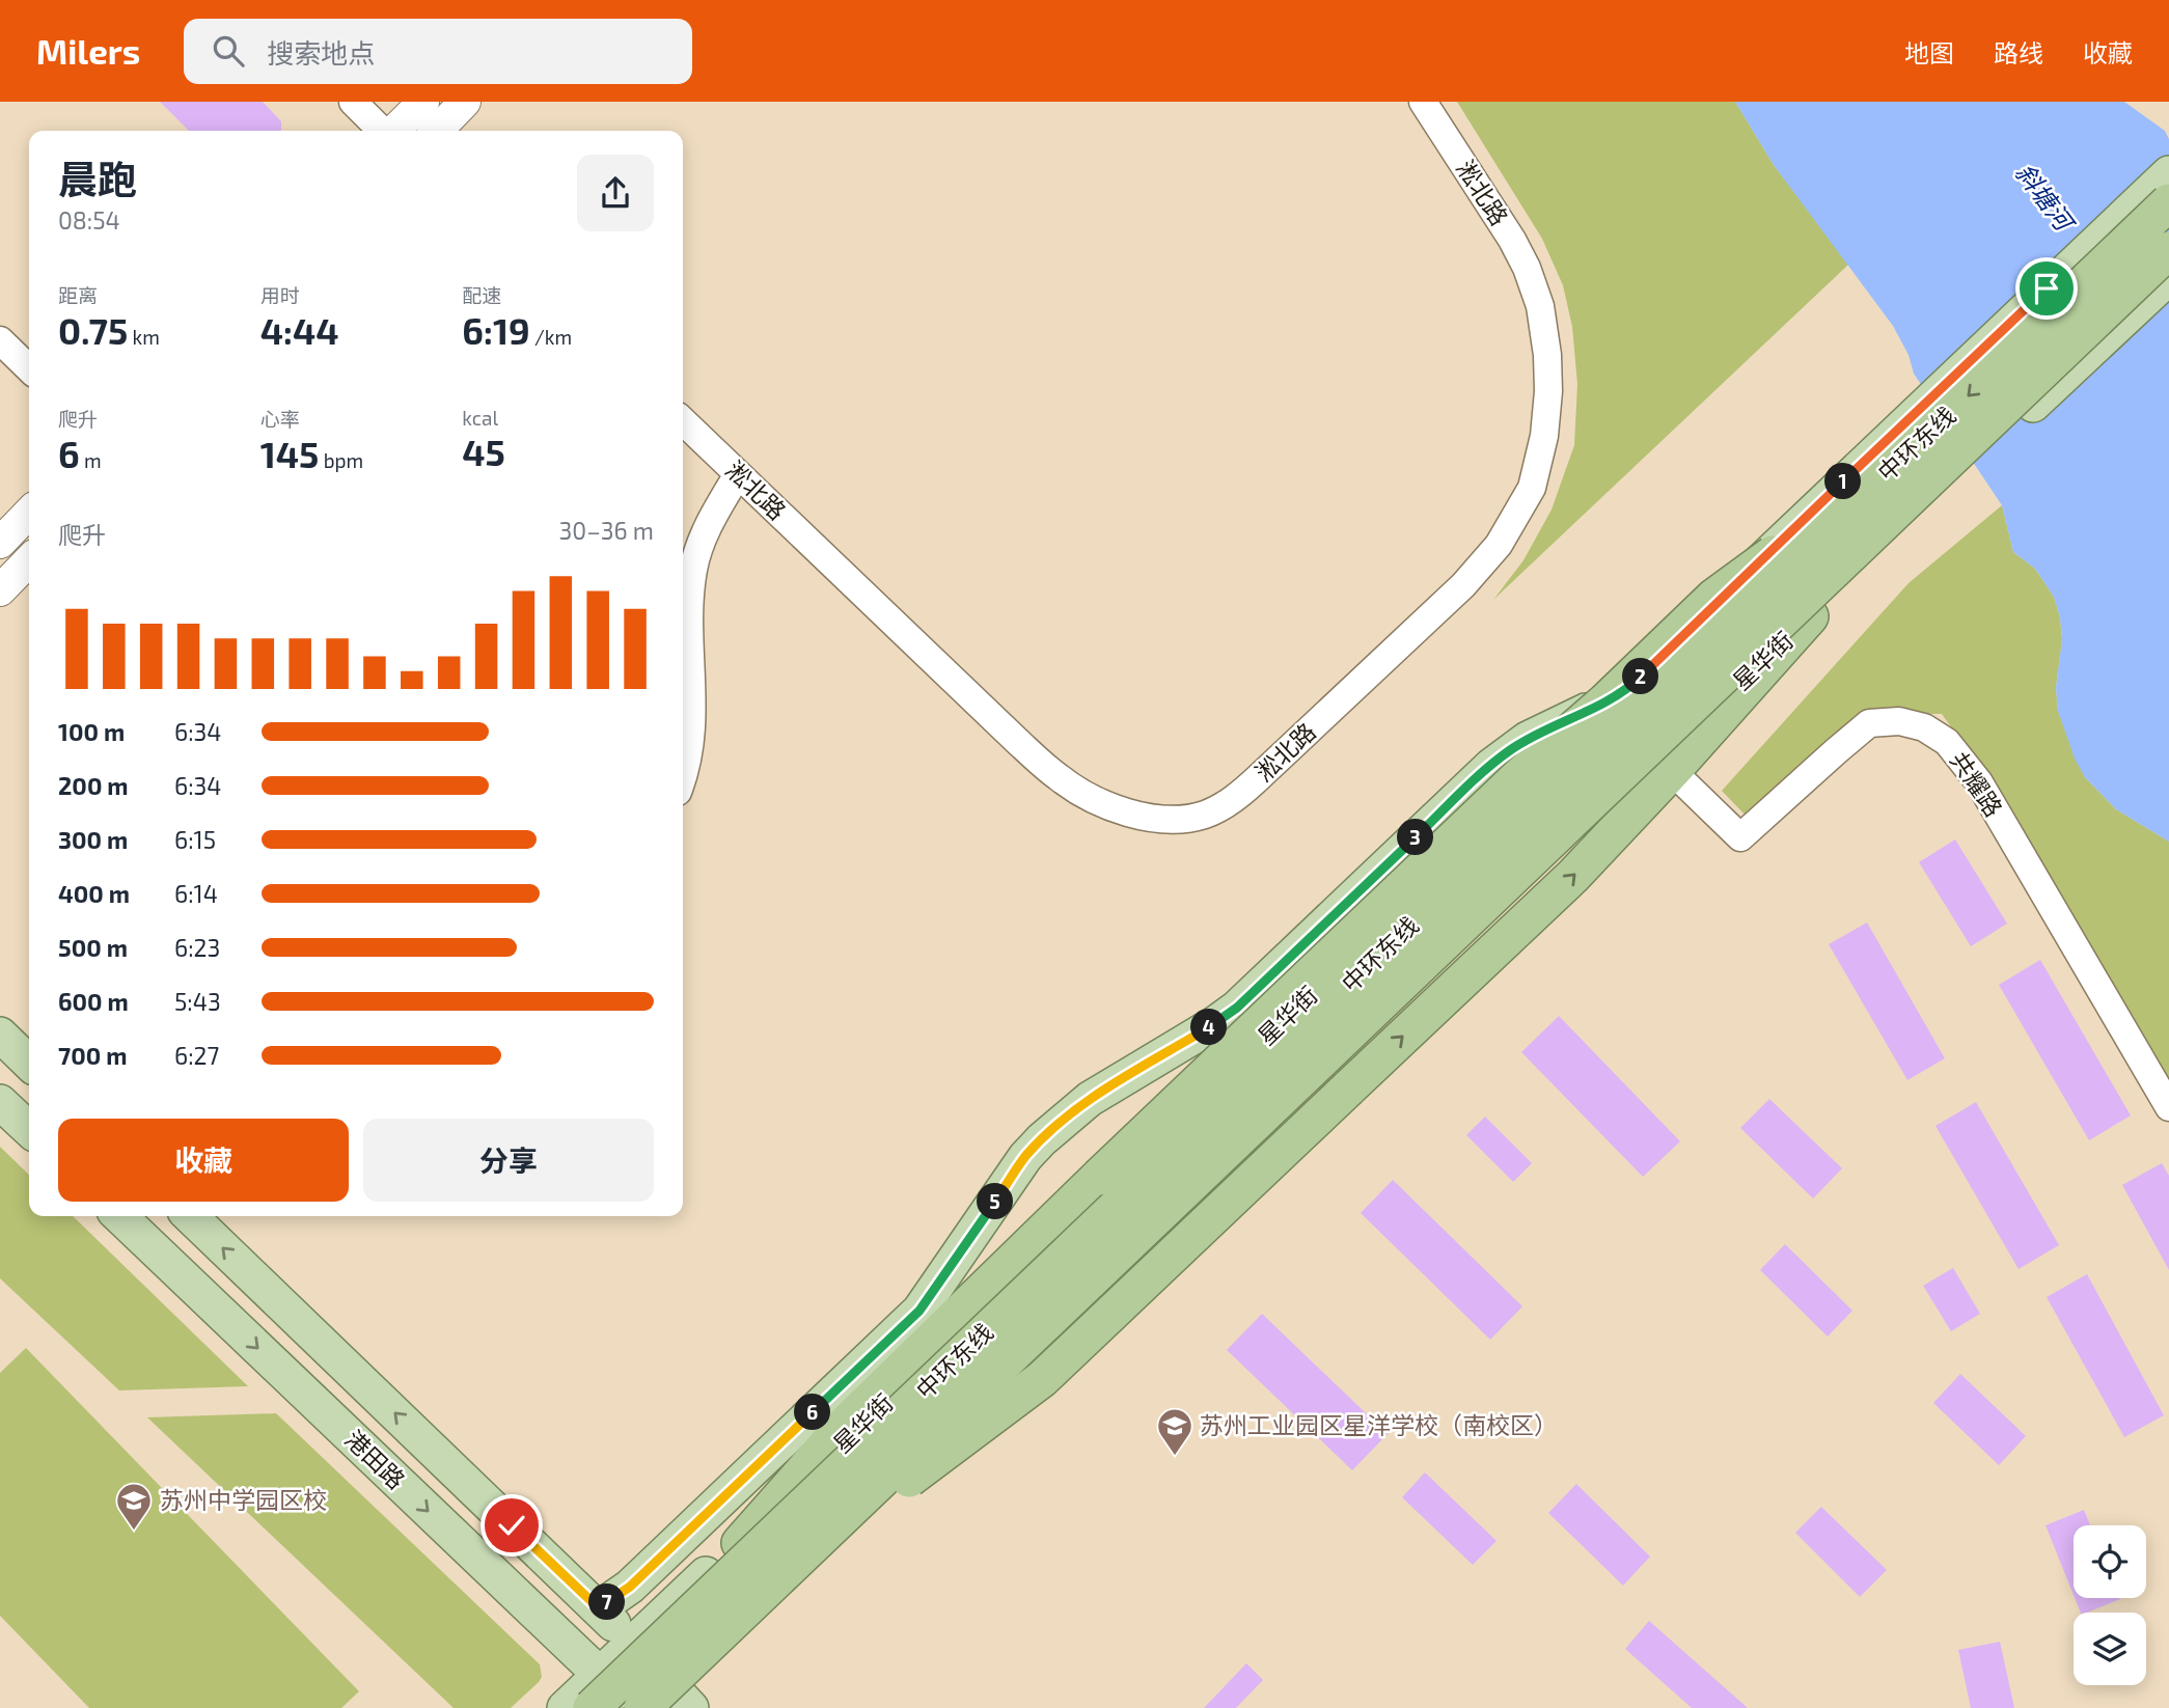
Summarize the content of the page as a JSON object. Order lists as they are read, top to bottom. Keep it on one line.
{"streets":{"highway":["中环东线"],"main road":["星华街","港田路"],"street":["淞北路","共耀路"]},"crossings":[["中环东线","星华街"],["中环东线","港田路"],["星华街","港田路"]],"water":["斜塘河"],"places":{"school or university":["苏州工业园区星洋学校（南校区）","苏州中学园区校"]},"page":{"header":"Milers","search":"搜索地点","nav":["地图","路线","收藏"],"heading":["晨跑","08:54"],"stats":[["距离","0.75 km"],["用时","4:44"],["配速","6:19 /km"],["爬升","6 m"],["心率","145 bpm"],["kcal","45"]],"pins":["1","2","3","4","5","6","7"],"chart":["爬升","30–36 m"],"list":[{"name":"100 m","note":"6:34"},{"name":"200 m","note":"6:34"},{"name":"300 m","note":"6:15"},{"name":"400 m","note":"6:14"},{"name":"500 m","note":"6:23"},{"name":"600 m","note":"5:43"},{"name":"700 m","note":"6:27"}],"buttons":["收藏","分享"]}}
